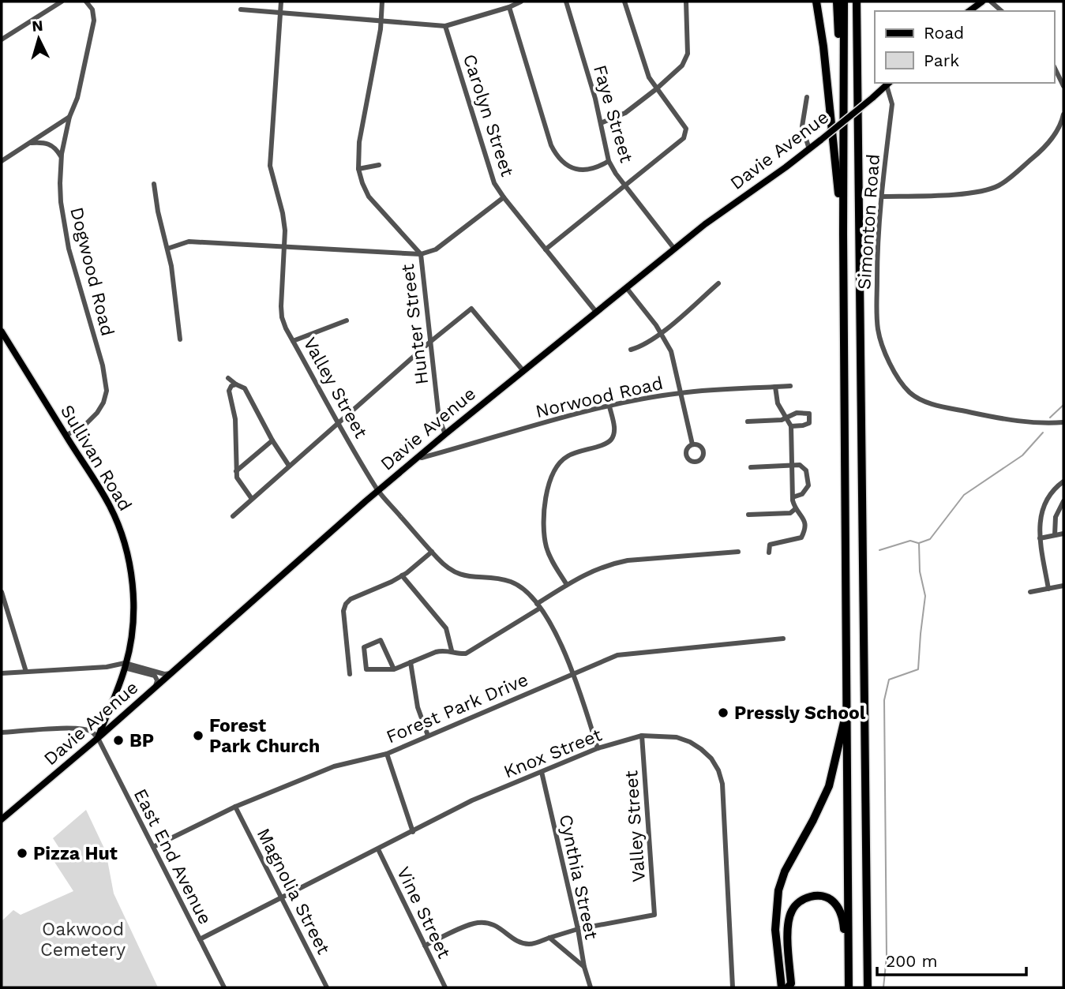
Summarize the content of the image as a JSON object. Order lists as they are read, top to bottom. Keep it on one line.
{"streets":{"main road":["Davie Avenue","Sullivan Road"],"street":["Faye Street","Carolyn Street","Simonton Road","Dogwood Road","Hunter Street","Valley Street","Norwood Road","Forest Park Drive","Knox Street","East End Avenue","Cynthia Street","Magnolia Street","Vine Street"]},"crossings":[["Faye Street","Davie Avenue"],["Carolyn Street","Davie Avenue"],["Davie Avenue","Simonton Road"],["Davie Avenue","Hunter Street"],["Davie Avenue","Valley Street"],["Davie Avenue","Norwood Road"],["Davie Avenue","Sullivan Road"],["Davie Avenue","East End Avenue"],["Dogwood Road","Sullivan Road"],["Valley Street","Forest Park Drive"],["Valley Street","Knox Street"],["Valley Street","Cynthia Street"],["Sullivan Road","East End Avenue"],["Forest Park Drive","East End Avenue"],["Forest Park Drive","Magnolia Street"],["Knox Street","East End Avenue"],["Knox Street","Cynthia Street"],["Knox Street","Magnolia Street"],["Knox Street","Vine Street"]],"parks":["Oakwood Cemetery"],"places":["Pressly School","Forest Park Church","BP","Pizza Hut"],"legend":["Road","Park"],"scale_bar":"200 m","north":"top"}
